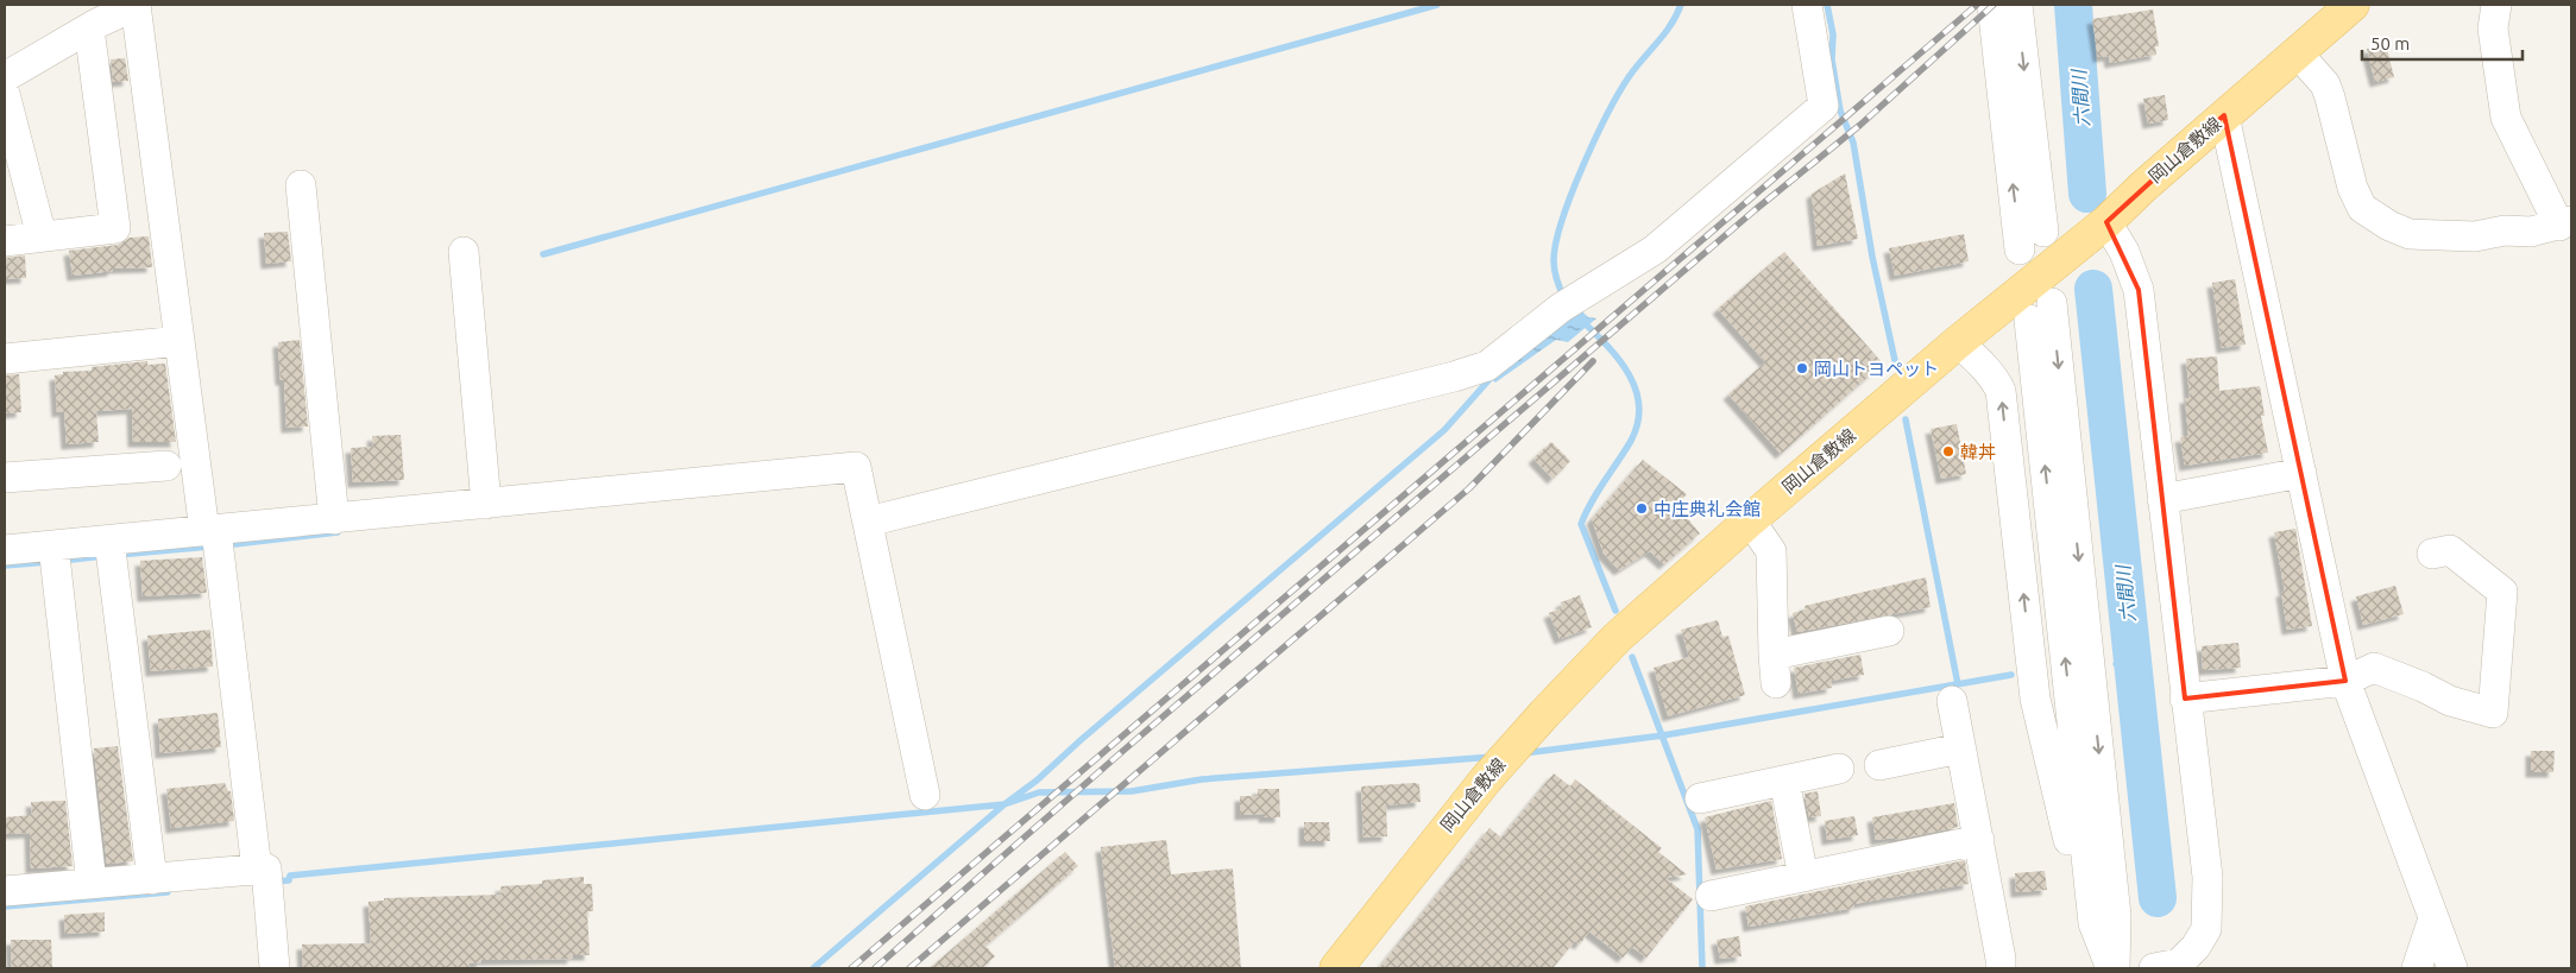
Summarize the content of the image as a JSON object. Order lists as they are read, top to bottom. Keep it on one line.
{"streets":{"main road":["岡山倉敷線"]},"water":["六間川"],"places":["岡山トヨペット","韓丼","中庄典礼会館"],"scale_bar":"50 m"}
